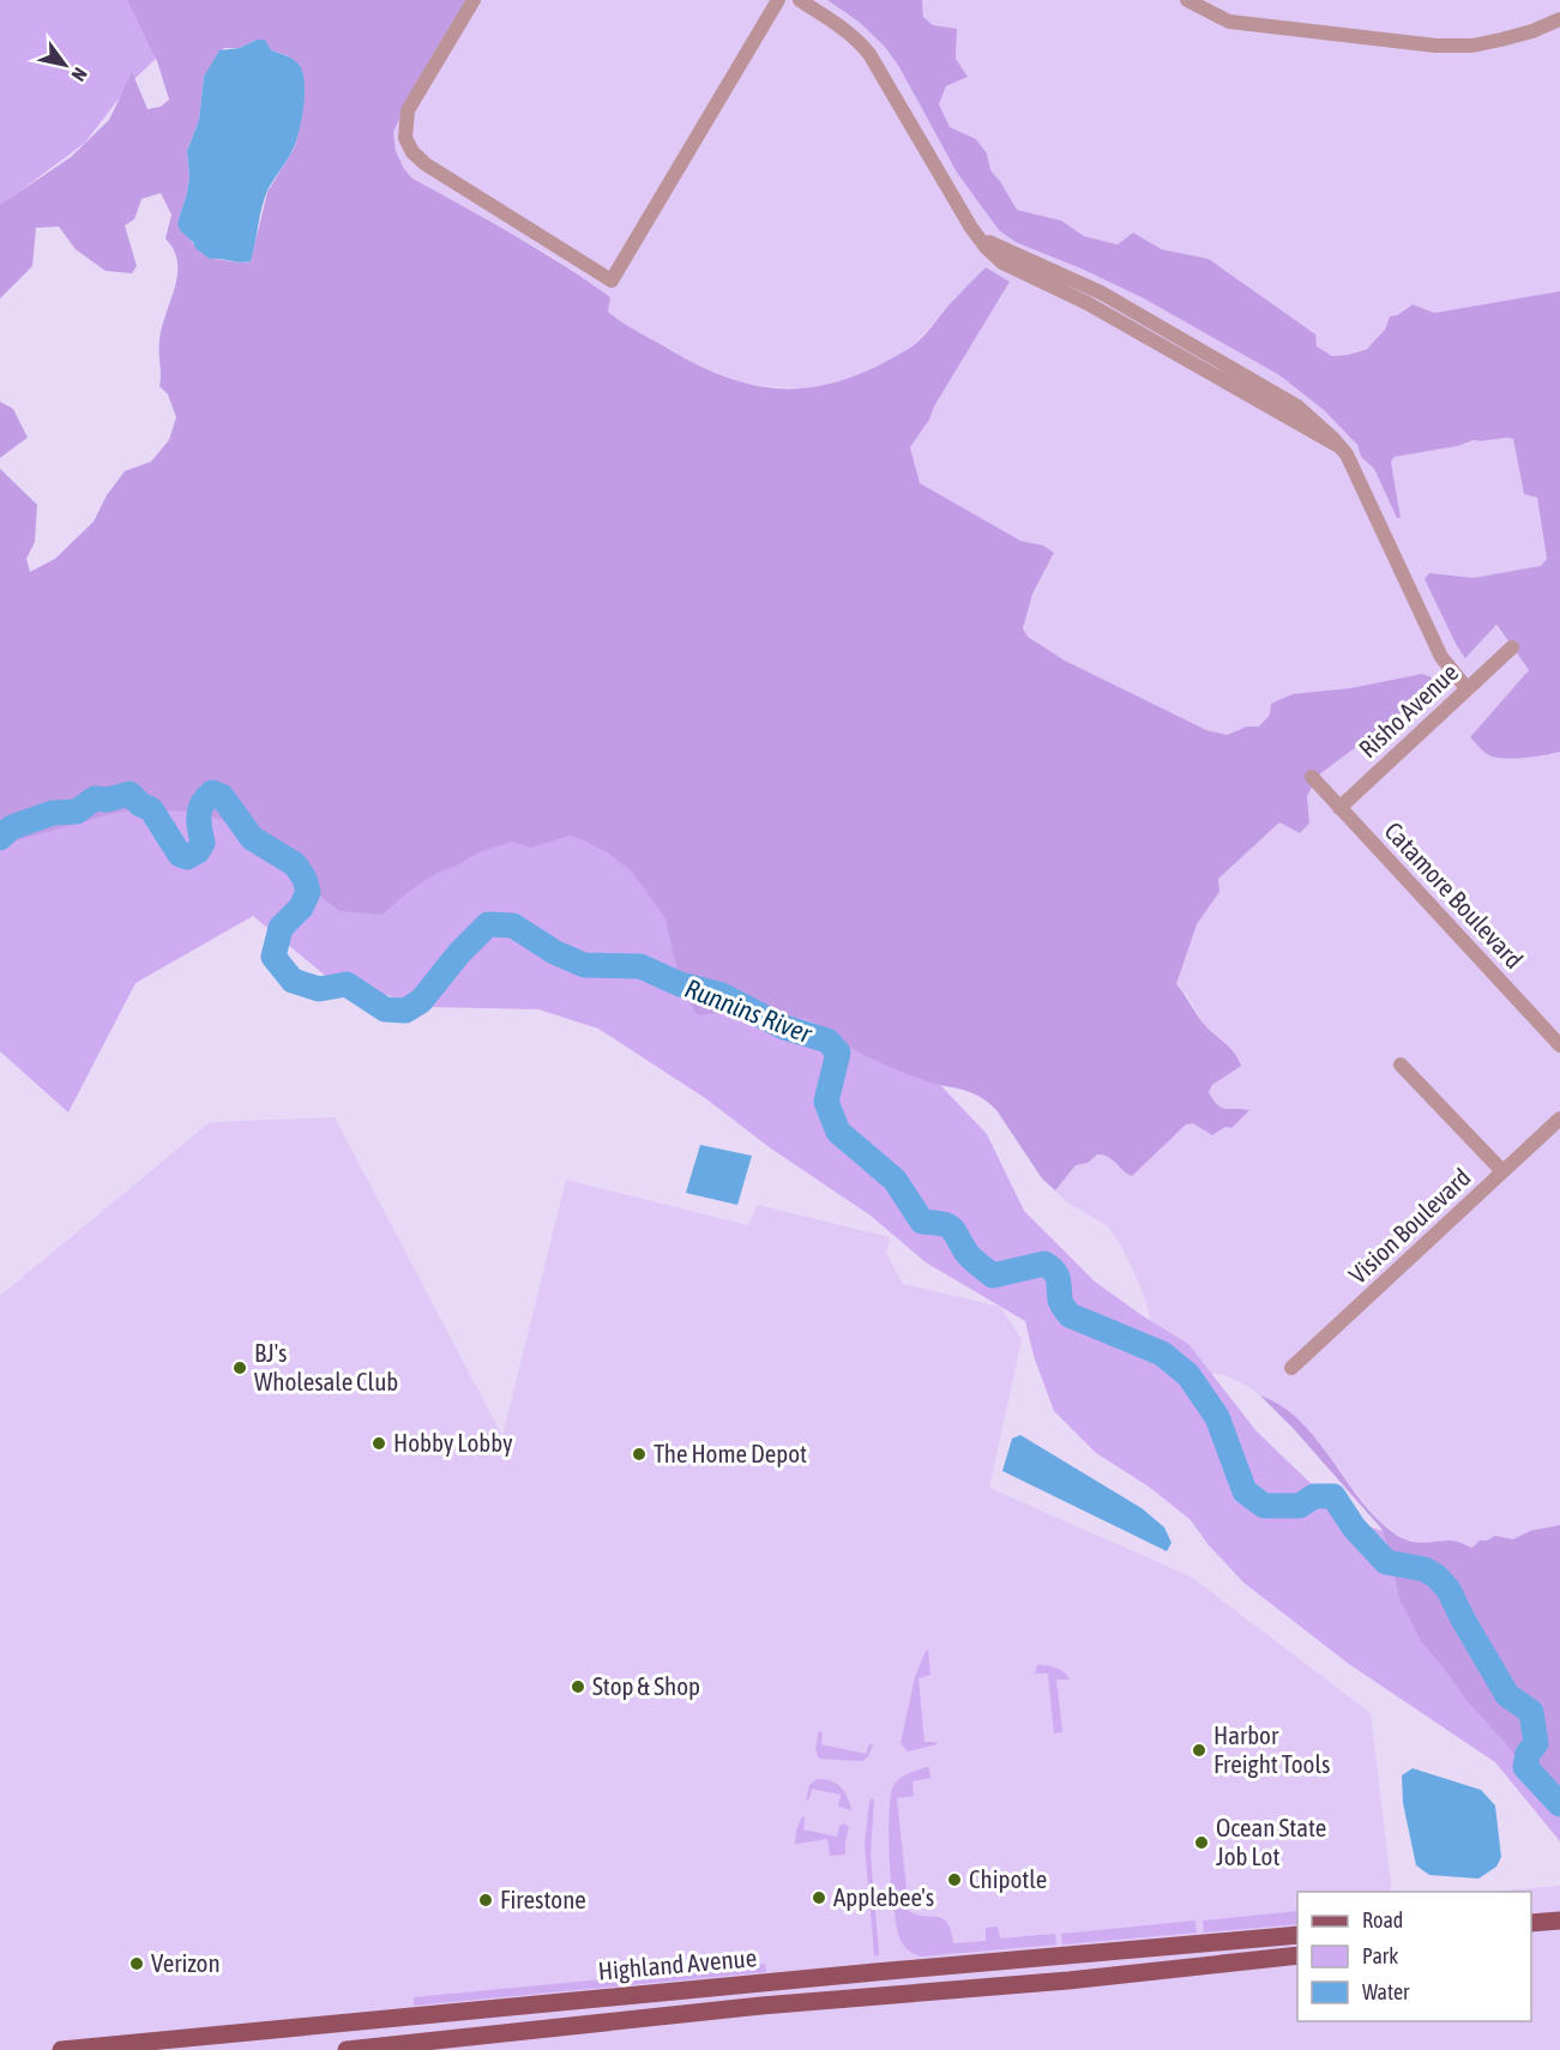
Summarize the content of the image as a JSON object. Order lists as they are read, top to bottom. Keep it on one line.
{"streets":{"main road":["Highland Avenue"],"street":["Risho Avenue","Catamore Boulevard","Vision Boulevard"]},"crossings":[["Risho Avenue","Catamore Boulevard"]],"water":["Runnins River"],"places":["BJ's Wholesale Club","Hobby Lobby","The Home Depot","Stop & Shop","Harbor Freight Tools","Ocean State Job Lot","Chipotle","Applebee's","Firestone","Verizon"],"legend":["Road","Park","Water"],"north":"bottom right"}
